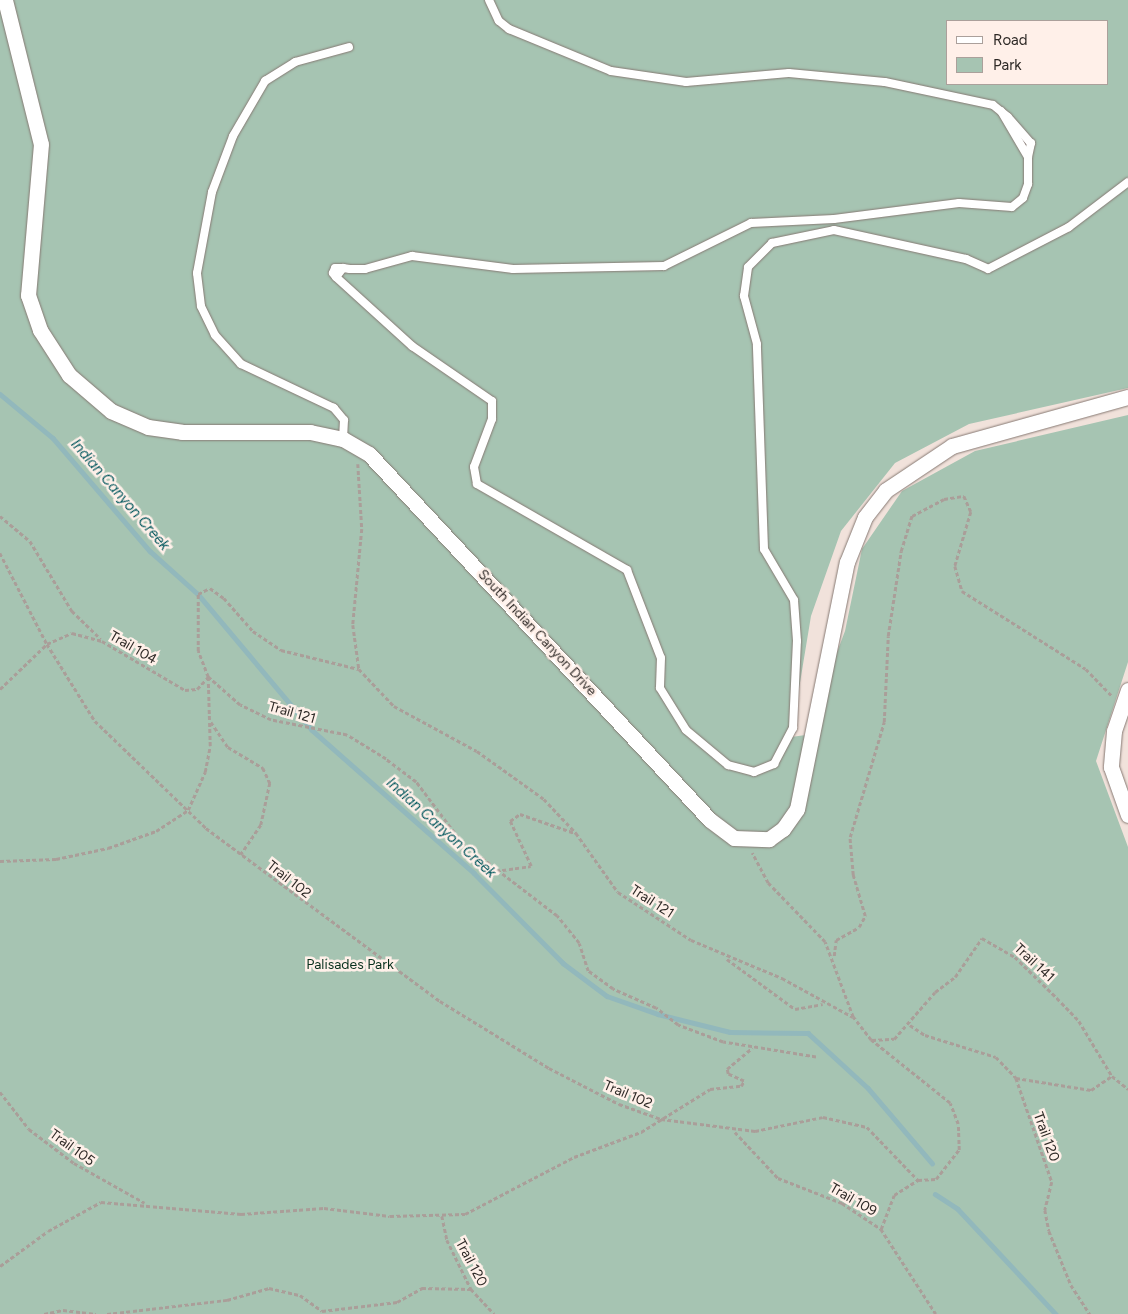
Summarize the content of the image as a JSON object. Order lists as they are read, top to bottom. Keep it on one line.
{"streets":{"street":["South Indian Canyon Drive"],"path":["Trail 104","Trail 121","Trail 102","Trail 141","Trail 120","Trail 105","Trail 109"]},"crossings":[["Trail 104","Trail 121"],["Trail 104","Trail 102"],["Trail 102","Trail 120"],["Trail 102","Trail 105"],["Trail 102","Trail 109"],["Trail 141","Trail 120"]],"water":["Indian Canyon Creek"],"parks":["Palisades Park"],"legend":["Road","Park"]}
